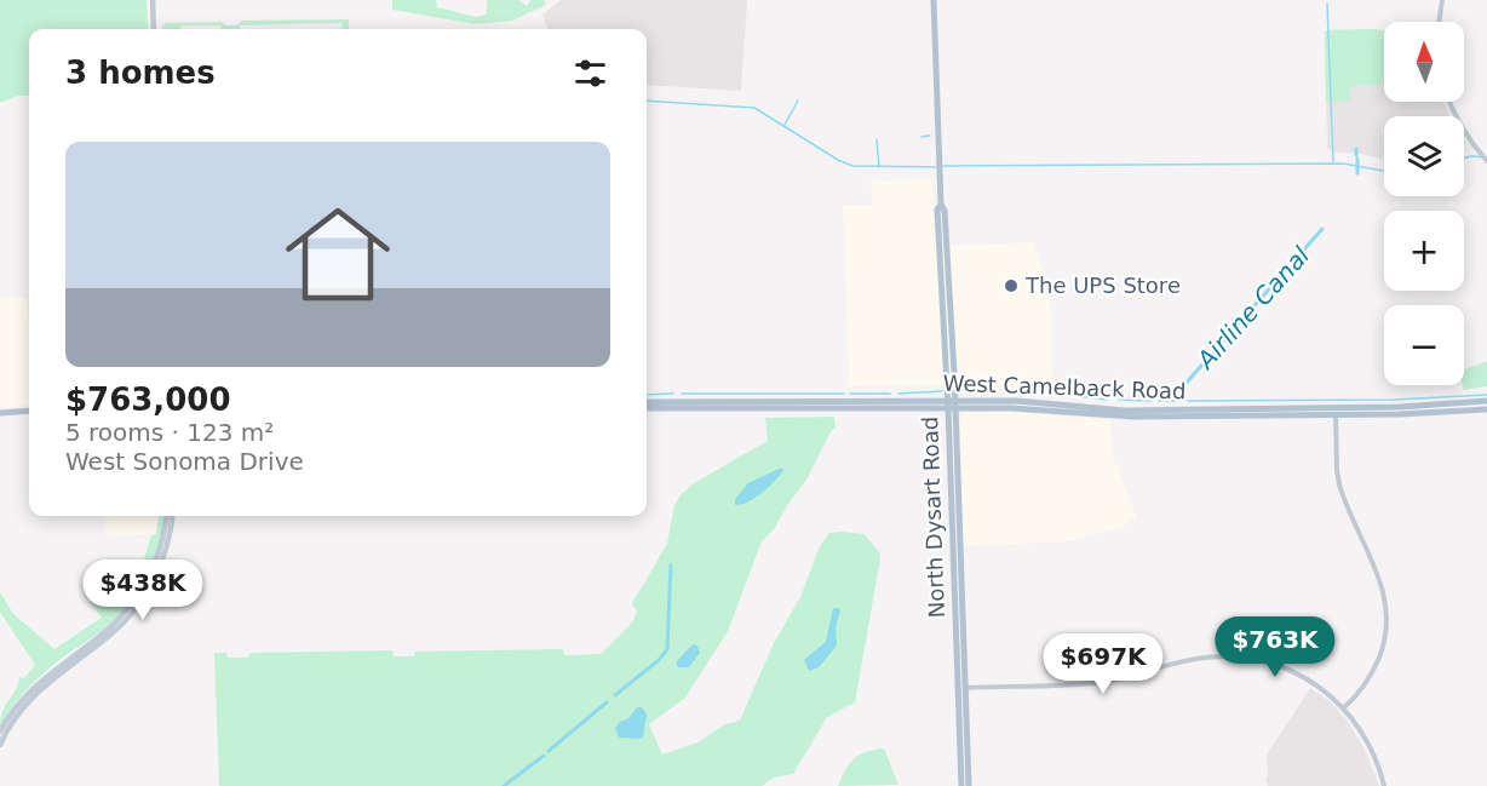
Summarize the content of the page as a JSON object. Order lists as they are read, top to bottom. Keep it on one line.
{"streets":{"main road":["West Camelback Road","North Dysart Road"]},"crossings":[["West Camelback Road","North Dysart Road"]],"water":["Airline Canal"],"places":["The UPS Store"],"north":"top","page":{"map_buttons":["+","−"],"heading":"3 homes","list":[{"name":"$763,000","note":"5 rooms · 123 m² · West Sonoma Drive"}],"price":["$438K","$763K","$697K"]}}
